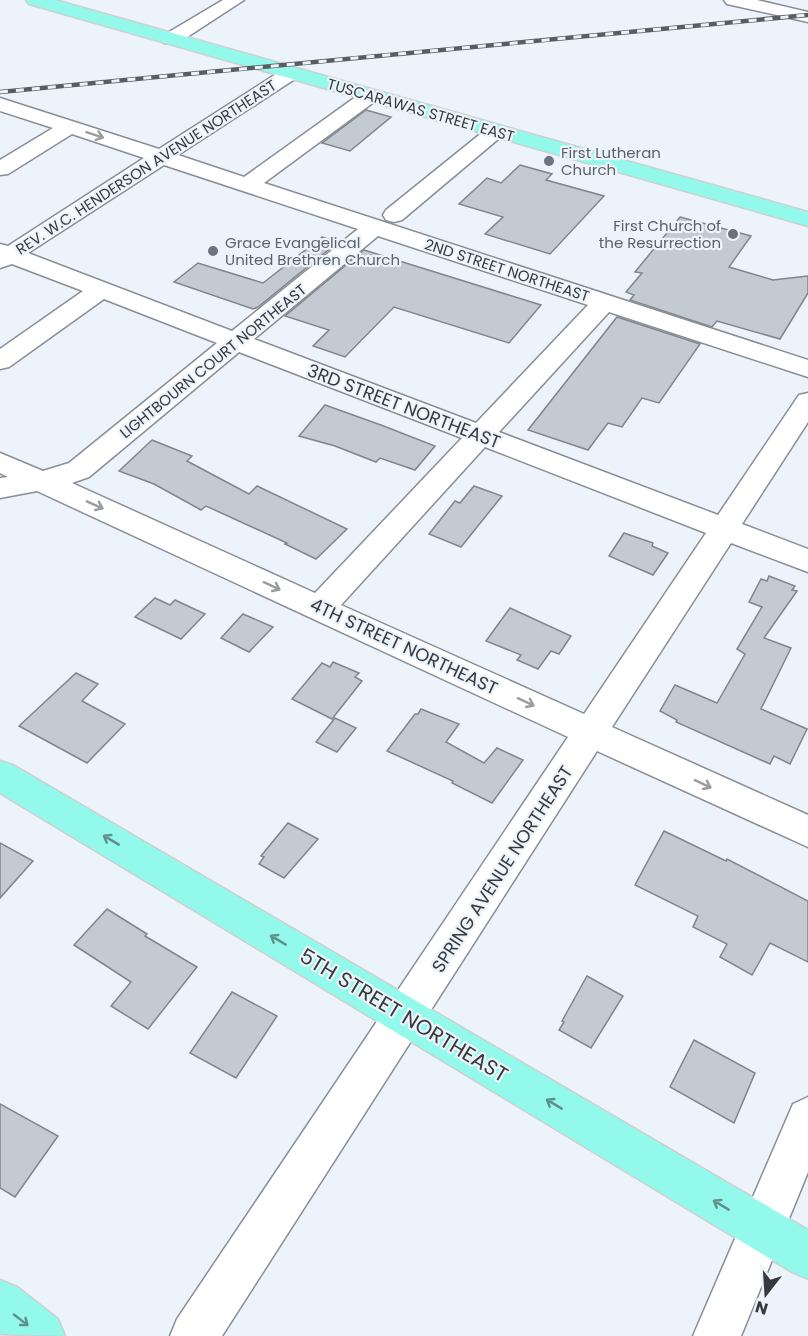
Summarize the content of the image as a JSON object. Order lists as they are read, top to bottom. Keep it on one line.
{"streets":{"main road":["TUSCARAWAS STREET EAST","5TH STREET NORTHEAST"],"street":["REV. W.C. HENDERSON AVENUE NORTHEAST","2ND STREET NORTHEAST","LIGHTBOURN COURT NORTHEAST","3RD STREET NORTHEAST","4TH STREET NORTHEAST","SPRING AVENUE NORTHEAST"]},"crossings":[["TUSCARAWAS STREET EAST","REV. W.C. HENDERSON AVENUE NORTHEAST"],["TUSCARAWAS STREET EAST","LIGHTBOURN COURT NORTHEAST"],["REV. W.C. HENDERSON AVENUE NORTHEAST","2ND STREET NORTHEAST"],["REV. W.C. HENDERSON AVENUE NORTHEAST","3RD STREET NORTHEAST"],["2ND STREET NORTHEAST","LIGHTBOURN COURT NORTHEAST"],["LIGHTBOURN COURT NORTHEAST","3RD STREET NORTHEAST"],["LIGHTBOURN COURT NORTHEAST","4TH STREET NORTHEAST"],["3RD STREET NORTHEAST","SPRING AVENUE NORTHEAST"],["4TH STREET NORTHEAST","SPRING AVENUE NORTHEAST"],["SPRING AVENUE NORTHEAST","5TH STREET NORTHEAST"]],"one_way":["4TH STREET NORTHEAST","5TH STREET NORTHEAST"],"places":["First Lutheran Church","First Church of the Resurrection","Grace Evangelical United Brethren Church"],"north":"bottom"}
